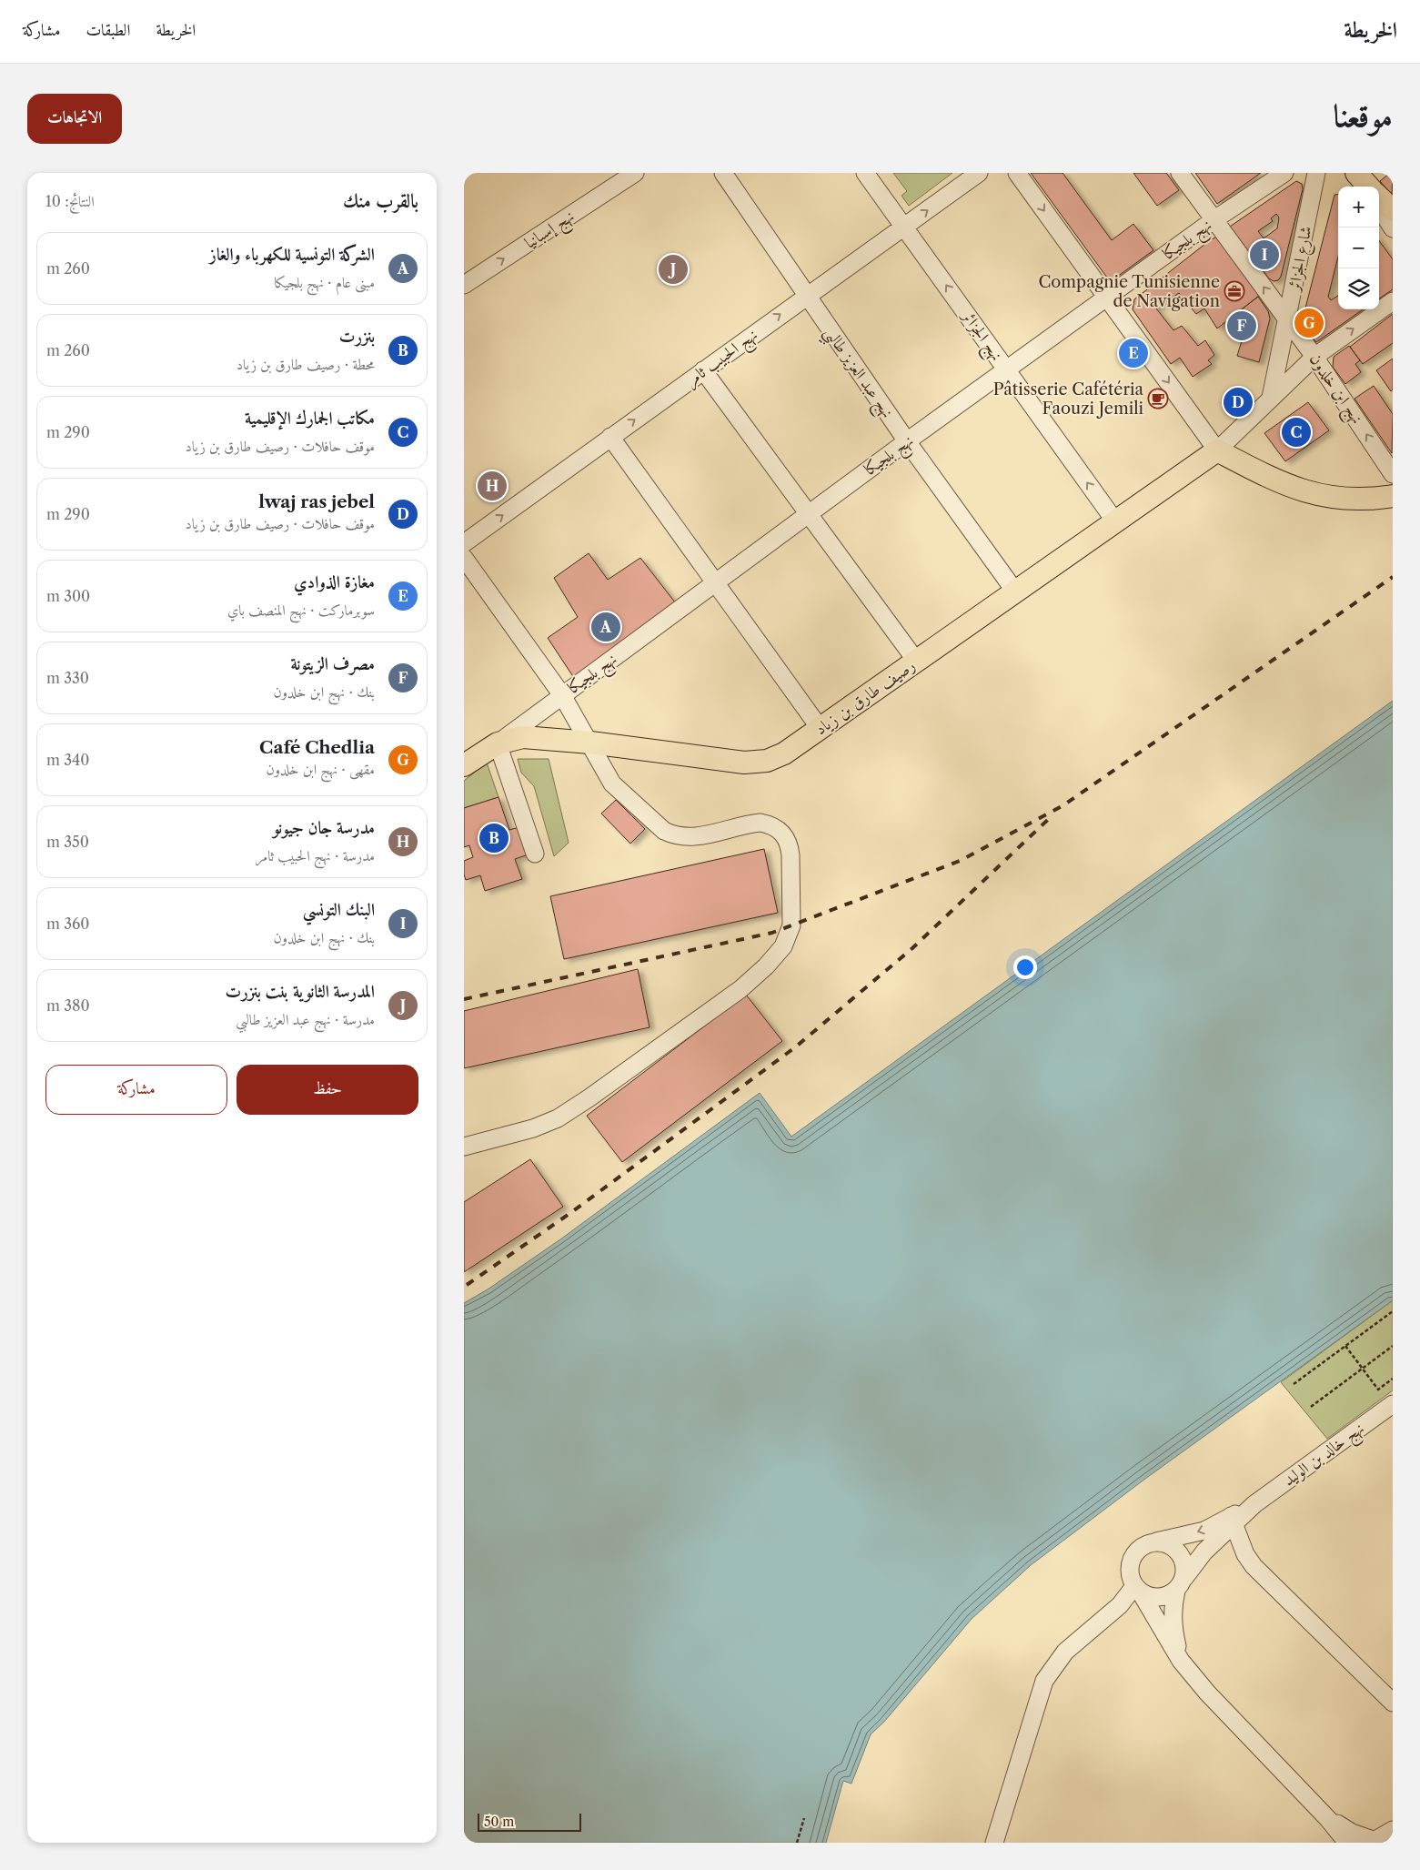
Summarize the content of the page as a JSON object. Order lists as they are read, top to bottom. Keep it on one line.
{"streets":{"main road":["رصيف طارق بن زياد"],"street":["نهج إسبانيا","نهج بلجيكا","شارع الجزائر","نهج الجزائر","نهج الحبيب ثامر","نهج عبد العزيز طالبي","نهج ابن خلدون","نهج خالد بن الوليد"]},"crossings":[["نهج بلجيكا","نهج الجزائر"],["نهج بلجيكا","نهج عبد العزيز طالبي"],["نهج بلجيكا","نهج ابن خلدون"],["نهج بلجيكا","رصيف طارق بن زياد"],["شارع الجزائر","نهج ابن خلدون"],["شارع الجزائر","رصيف طارق بن زياد"],["نهج الجزائر","نهج الحبيب ثامر"],["نهج الجزائر","رصيف طارق بن زياد"],["نهج الحبيب ثامر","نهج عبد العزيز طالبي"],["نهج عبد العزيز طالبي","رصيف طارق بن زياد"],["نهج ابن خلدون","رصيف طارق بن زياد"]],"one_way":["نهج إسبانيا","نهج الحبيب ثامر"],"places":{"office":["Compagnie Tunisienne de Navigation"],"cafe":["Pâtisserie Cafétéria Faouzi Jemili"]},"scale_bar":"50 m","page":{"header":"الخريطة","nav":["الخريطة","الطبقات","مشاركة"],"title":"موقعنا","buttons":["الاتجاهات",["حفظ","مشاركة"]],"heading":["بالقرب منك","النتائج: 10"],"map_buttons":["+","−"],"list":[{"mark":"A","name":"الشركة التونسية للكهرباء والغاز","note":"مبنى عام · نهج بلجيكا","value":"260 m"},{"mark":"B","name":"بنزرت","note":"محطة · رصيف طارق بن زياد","value":"260 m"},{"mark":"C","name":"مكاتب الجمارك الإقليمية","note":"موقف حافلات · رصيف طارق بن زياد","value":"290 m"},{"mark":"D","name":"lwaj ras jebel","note":"موقف حافلات · رصيف طارق بن زياد","value":"290 m"},{"mark":"E","name":"مغازة الذوادي","note":"سوبرماركت · نهج المنصف باي","value":"300 m"},{"mark":"F","name":"مصرف الزيتونة","note":"بنك · نهج ابن خلدون","value":"330 m"},{"mark":"G","name":"Café Chedlia","note":"مقهى · نهج ابن خلدون","value":"340 m"},{"mark":"H","name":"مدرسة جان جيونو","note":"مدرسة · نهج الحبيب ثامر","value":"350 m"},{"mark":"I","name":"البنك التونسي","note":"بنك · نهج ابن خلدون","value":"360 m"},{"mark":"J","name":"المدرسة الثانوية بنت بنزرت","note":"مدرسة · نهج عبد العزيز طالبي","value":"380 m"}],"pins":["I","J","G","F","E","D","C","H","A","B"],"scale":"50 m"}}
